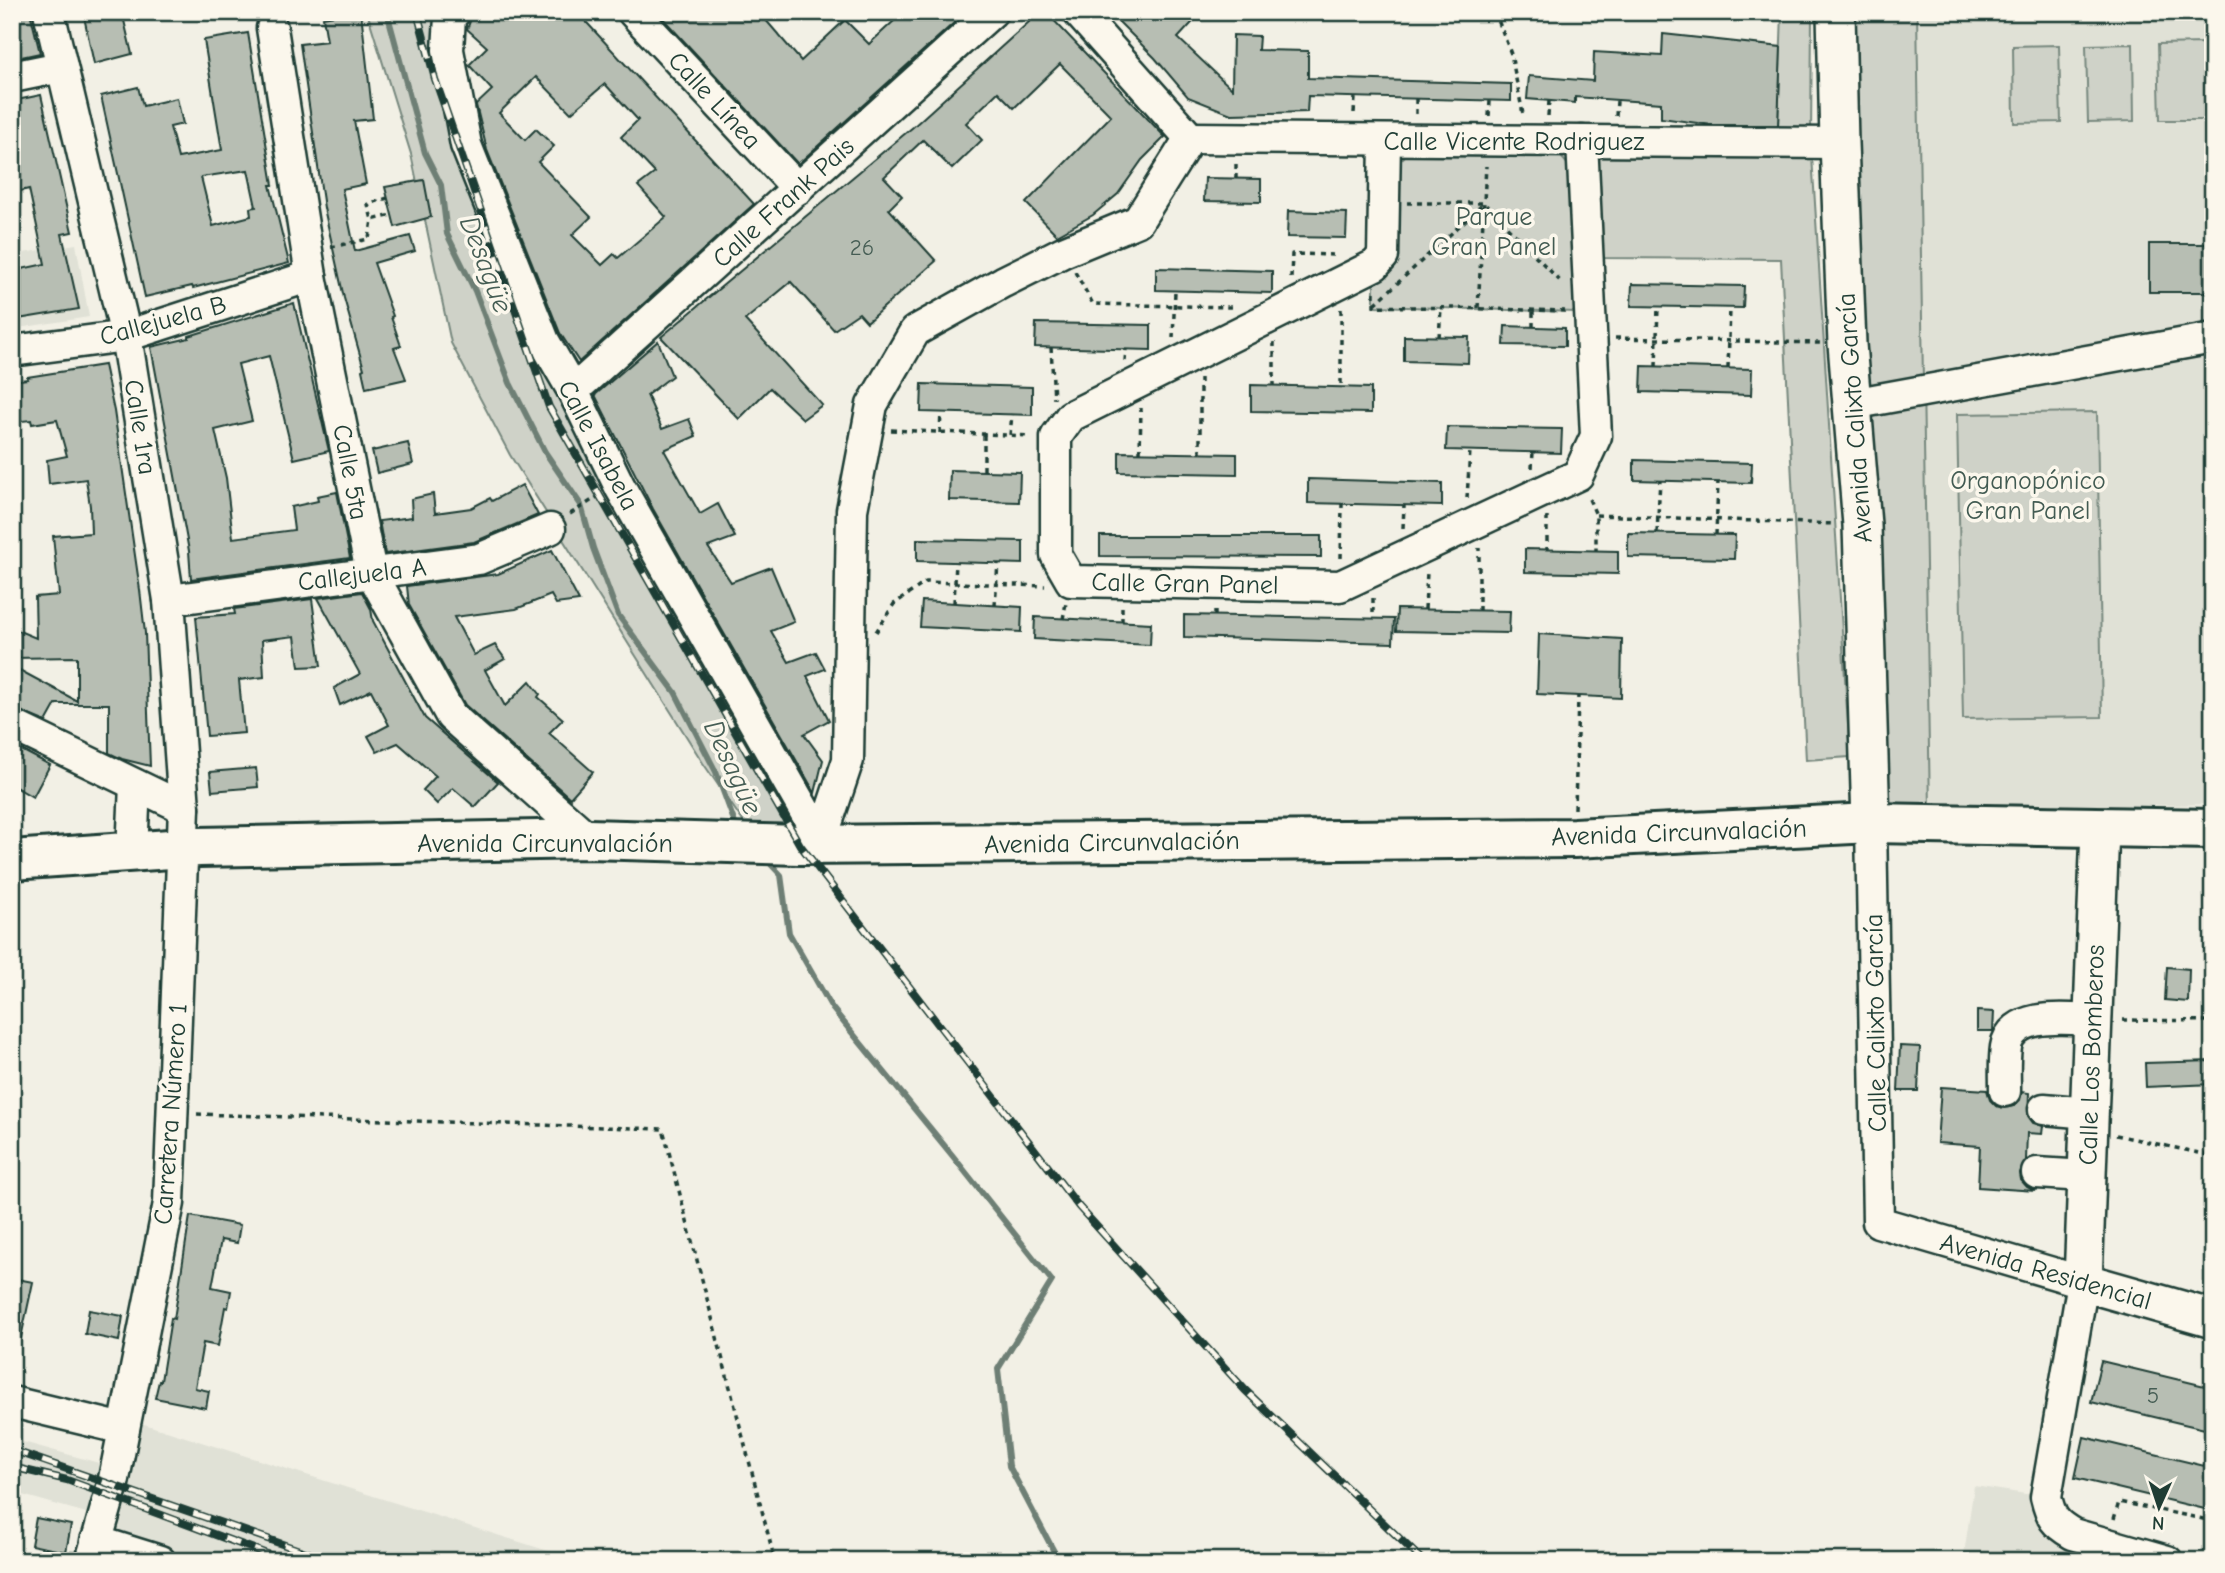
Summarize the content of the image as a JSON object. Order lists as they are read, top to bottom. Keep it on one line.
{"streets":{"highway":["Avenida Circunvalación"],"main road":["Avenida Calixto García","Calle Los Bomberos","Avenida Residencial"],"street":["Calle Línea","Calle Vicente Rodriguez","Calle Frank Pais","Callejuela B","Calle 1ra","Calle Isabela","Calle 5ta","Callejuela A","Calle Gran Panel","Calle Calixto García","Carretera Número 1"]},"crossings":[["Calle Línea","Calle Frank Pais"],["Calle Vicente Rodriguez","Avenida Calixto García"],["Calle Frank Pais","Calle Isabela"],["Callejuela B","Calle 1ra"],["Callejuela B","Calle 5ta"],["Avenida Calixto García","Avenida Circunvalación"],["Avenida Calixto García","Calle Calixto García"],["Calle 1ra","Callejuela A"],["Calle 1ra","Avenida Circunvalación"],["Calle 1ra","Carretera Número 1"],["Calle Isabela","Avenida Circunvalación"],["Calle 5ta","Callejuela A"],["Calle 5ta","Avenida Circunvalación"],["Avenida Circunvalación","Calle Calixto García"],["Avenida Circunvalación","Calle Los Bomberos"],["Avenida Circunvalación","Carretera Número 1"],["Calle Calixto García","Avenida Residencial"],["Calle Los Bomberos","Avenida Residencial"]],"water":["Desagüe"],"parks":["Parque Gran Panel","Organopónico Gran Panel"],"house_numbers":["26","5"],"north":"bottom"}
